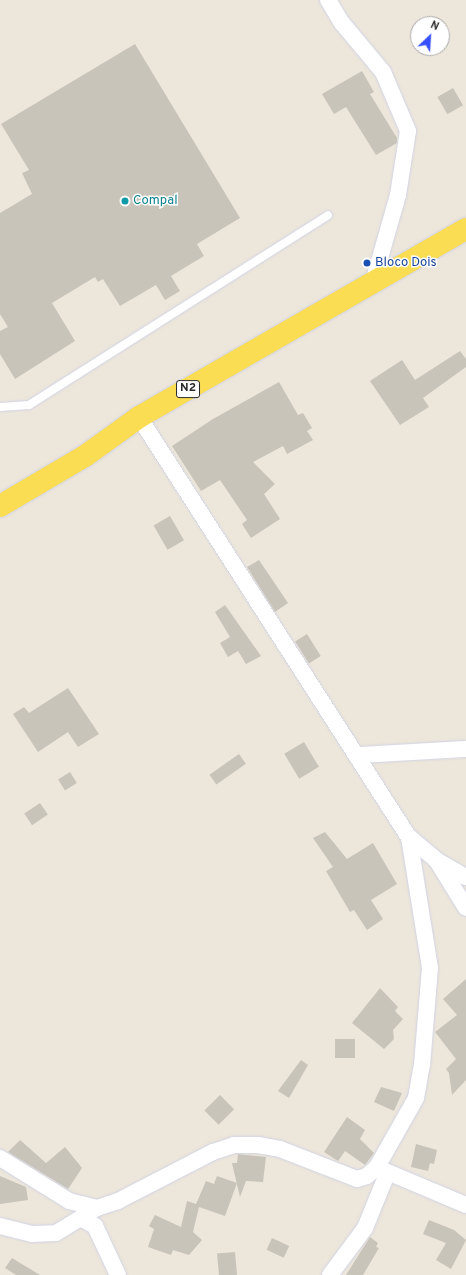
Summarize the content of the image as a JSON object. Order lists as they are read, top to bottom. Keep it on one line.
{"streets":{"main road":["N2"]},"places":["Compal","Bloco Dois"],"north":"top right"}
